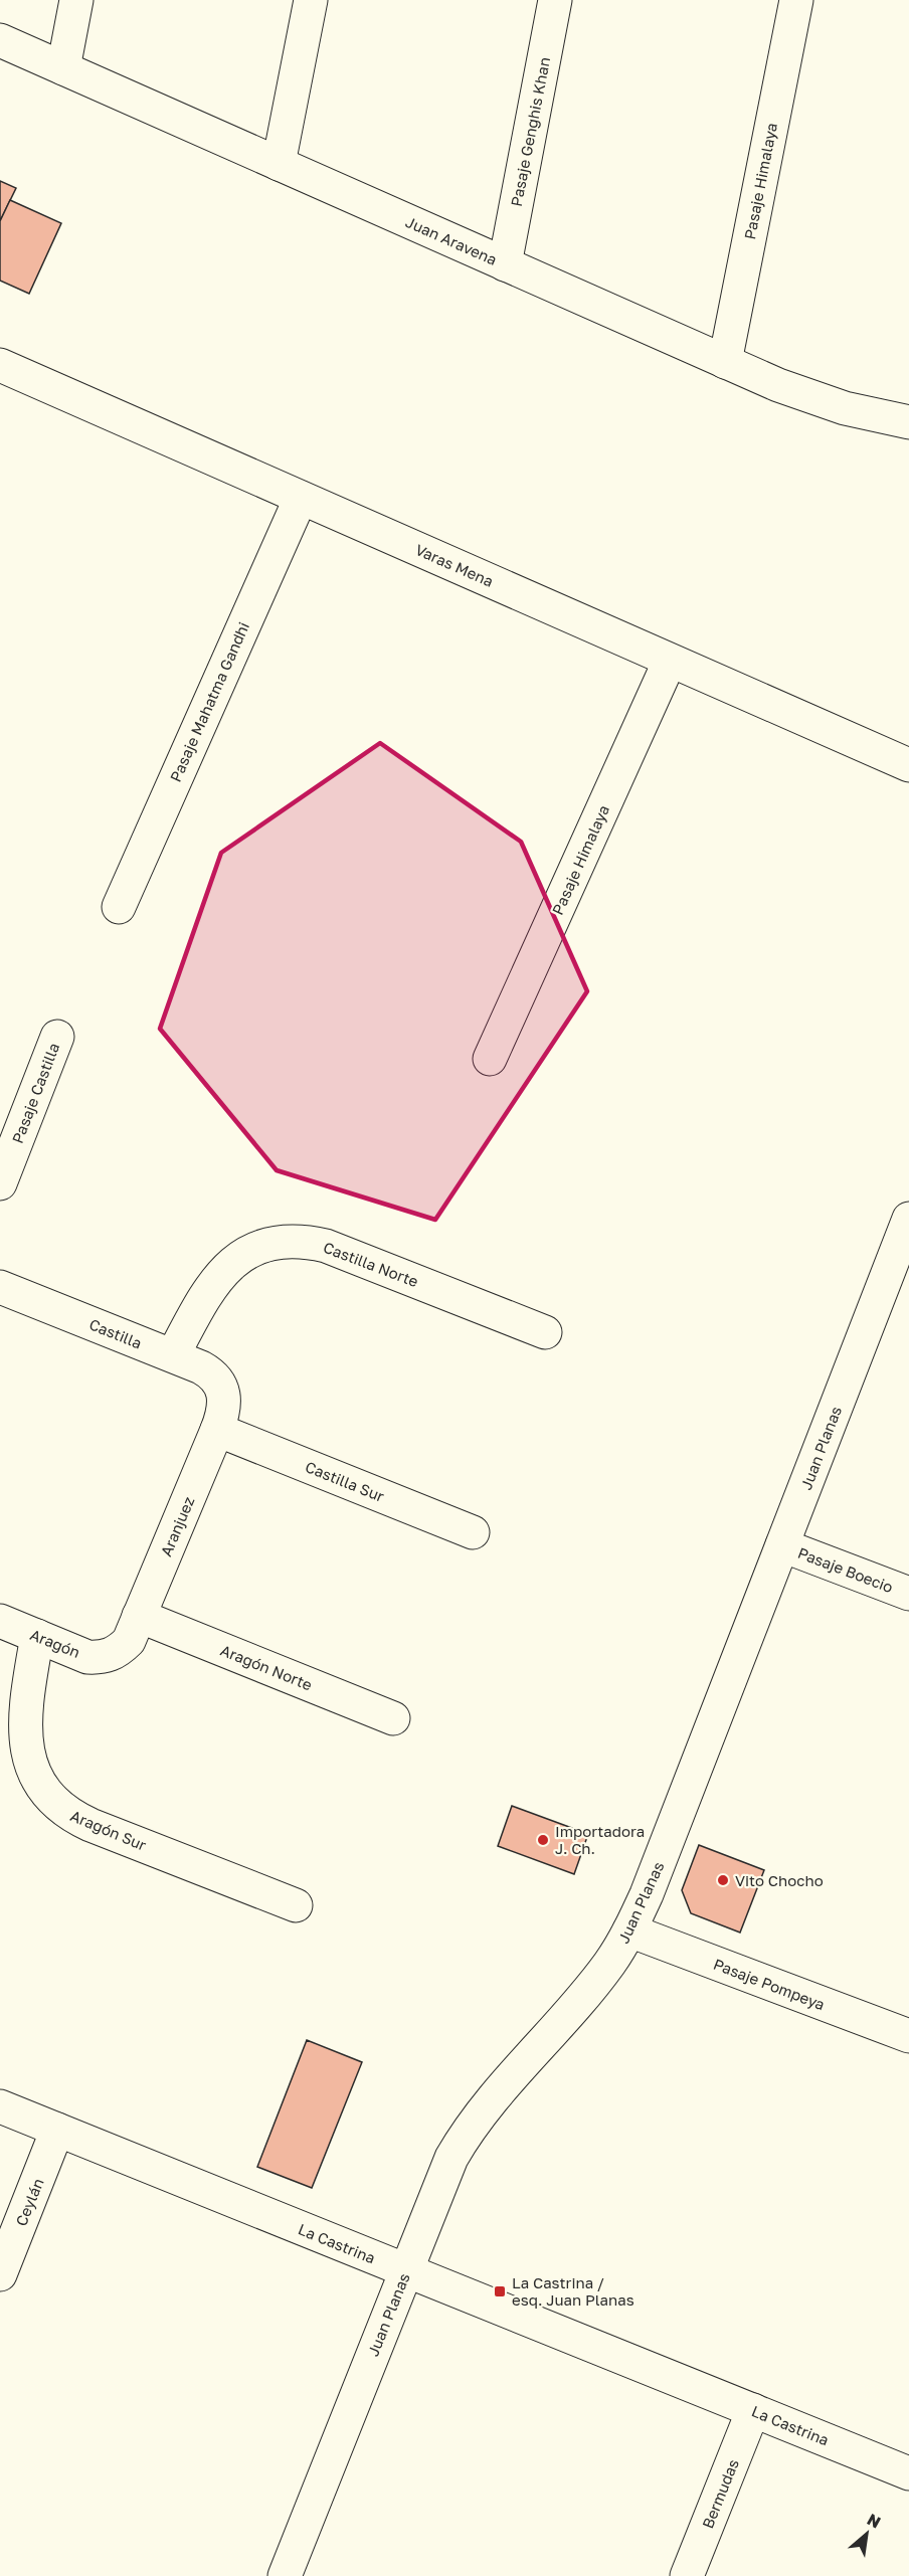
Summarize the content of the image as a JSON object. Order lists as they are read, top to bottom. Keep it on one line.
{"streets":{"street":["Pasaje Genghis Khan","Pasaje Himalaya","Juan Aravena","Varas Mena","Pasaje Mahatma Gandhi","Pasaje Castilla","Castilla Norte","Castilla","Juan Planas","Castilla Sur","Aranjuez","Pasaje Boecio","Aragón","Aragón Norte","Aragón Sur","Pasaje Pompeya","Ceylán","La Castrina","Bermudas"]},"crossings":[["Pasaje Genghis Khan","Juan Aravena"],["Pasaje Himalaya","Juan Aravena"],["Pasaje Himalaya","Varas Mena"],["Varas Mena","Pasaje Mahatma Gandhi"],["Castilla Norte","Castilla"],["Castilla","Aranjuez"],["Juan Planas","Pasaje Boecio"],["Juan Planas","Pasaje Pompeya"],["Juan Planas","La Castrina"],["Castilla Sur","Aranjuez"],["Aranjuez","Aragón"],["Aranjuez","Aragón Norte"],["Aragón","Aragón Sur"],["Ceylán","La Castrina"],["La Castrina","Bermudas"]],"places":{"other":["Importadora J. Ch.","Vito Chocho"],"transit":["La Castrina / esq. Juan Planas"]},"north":"top right"}
